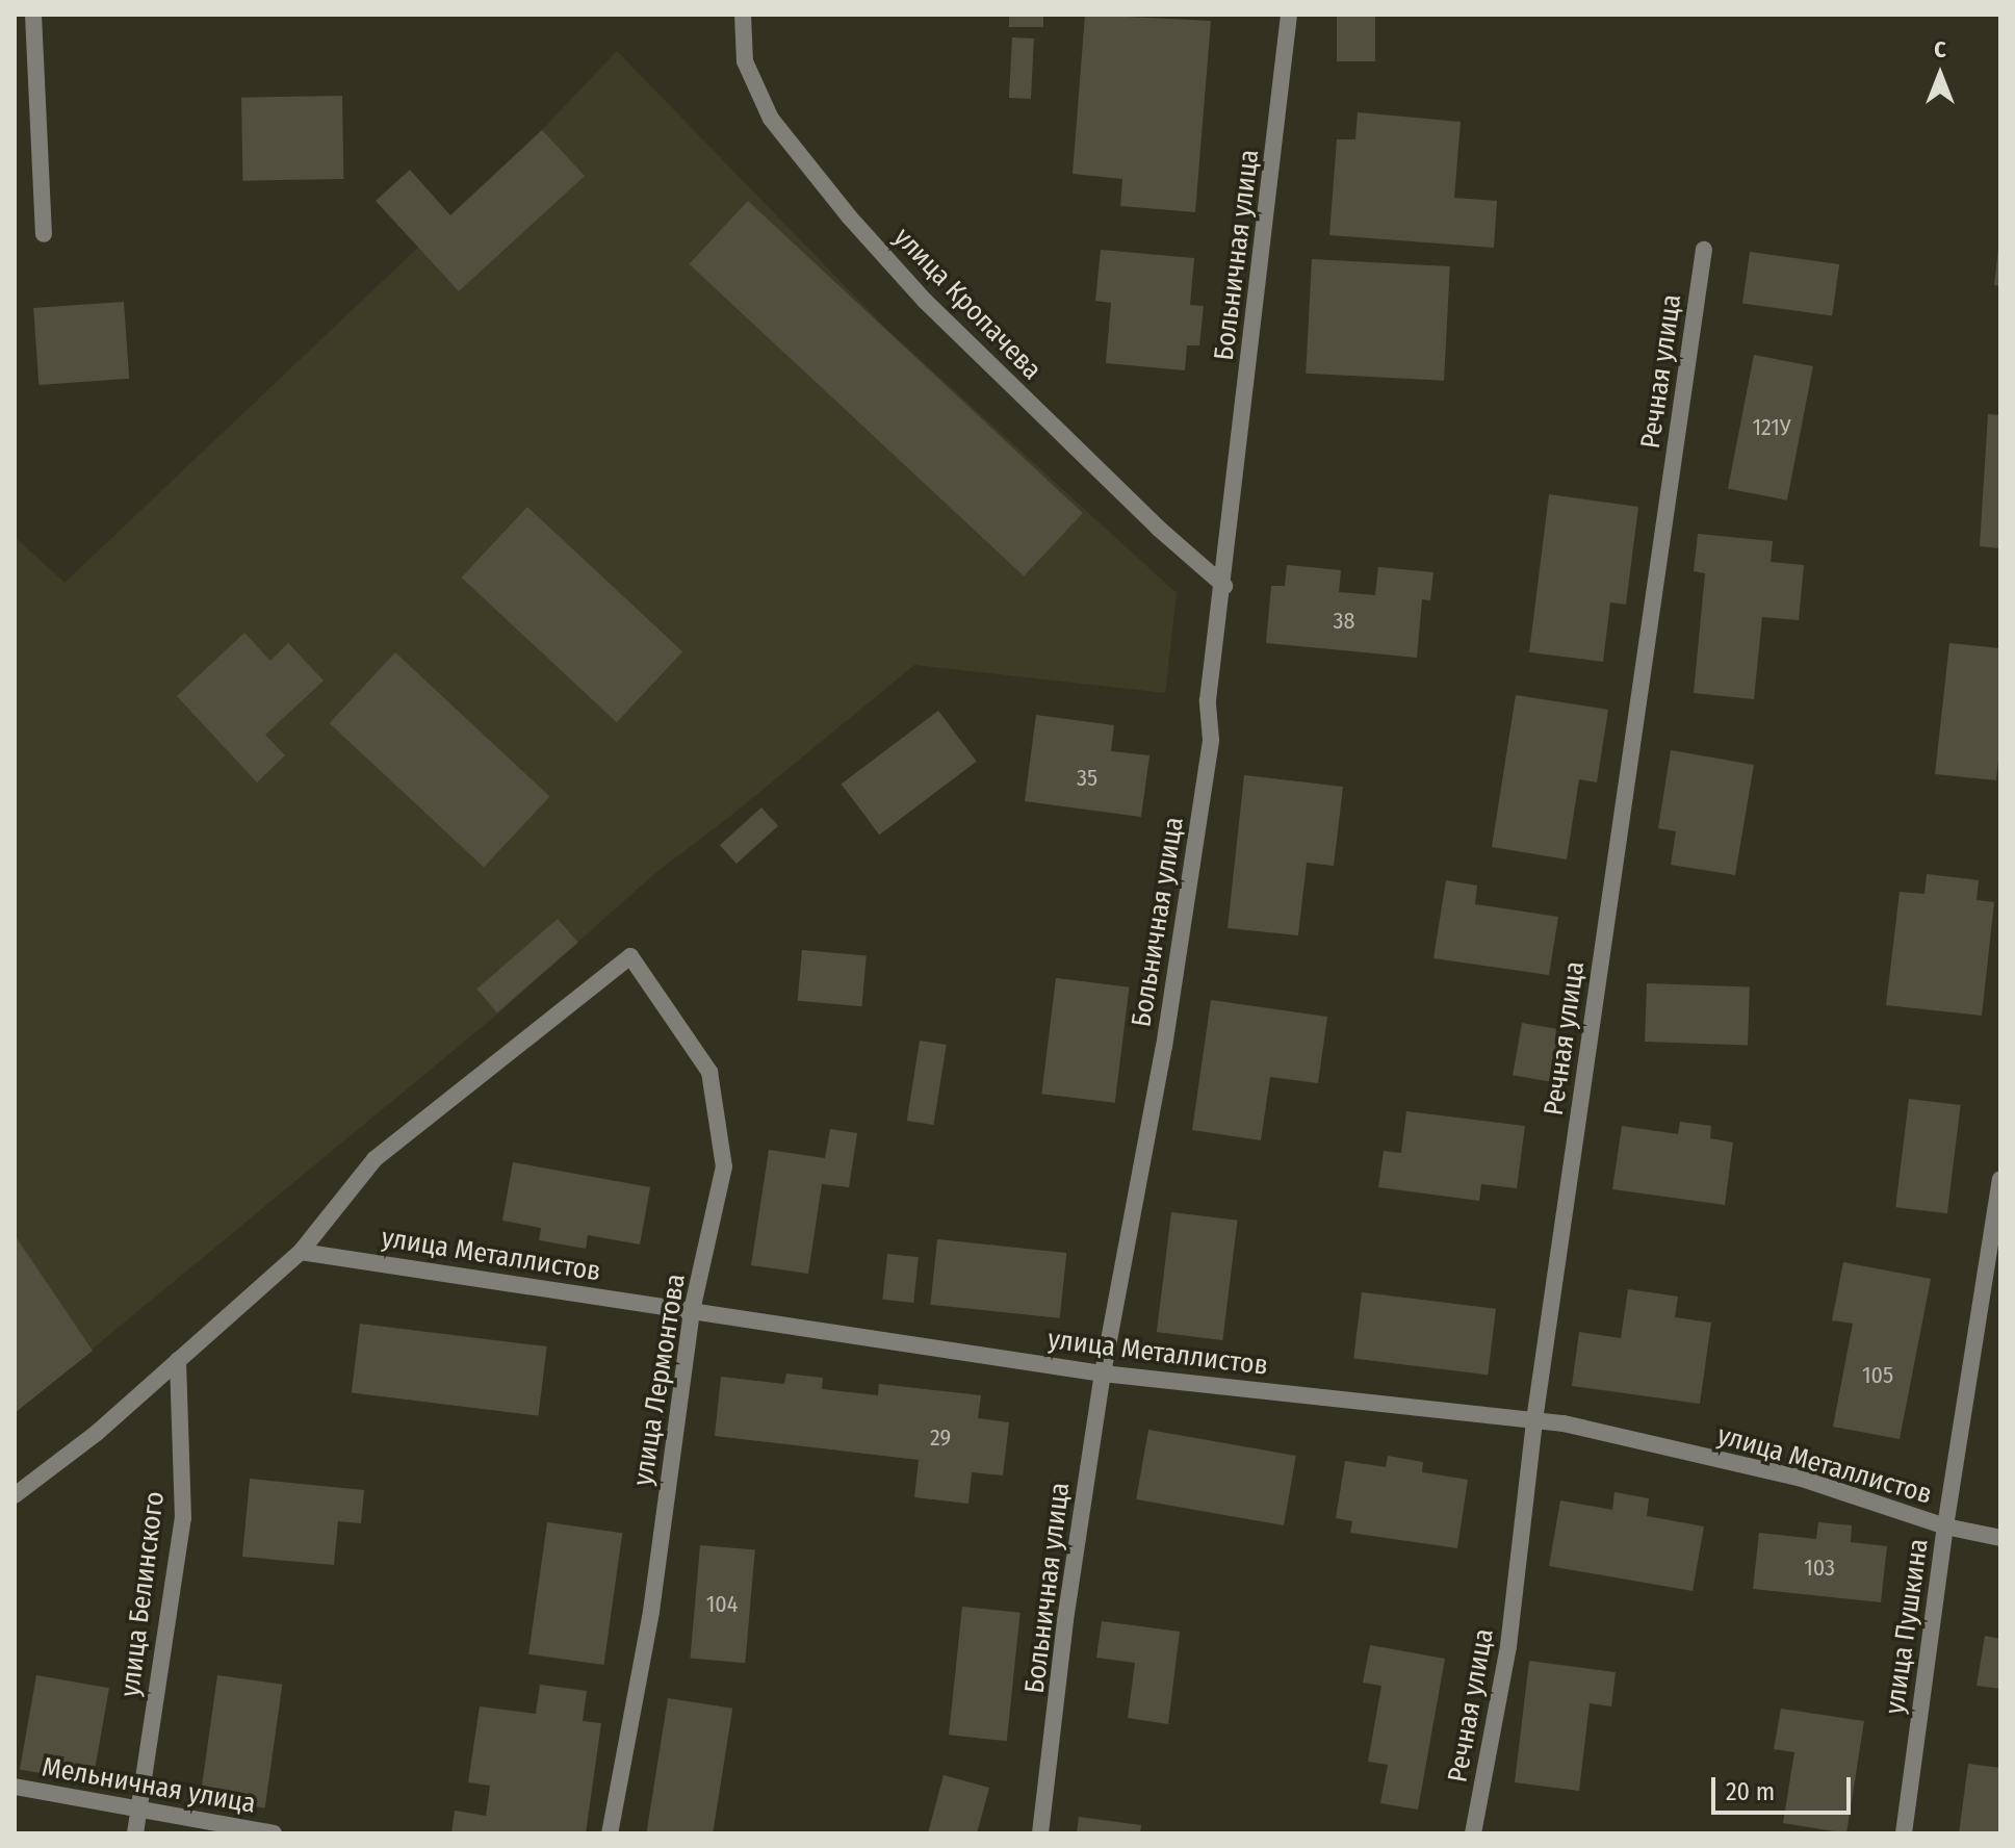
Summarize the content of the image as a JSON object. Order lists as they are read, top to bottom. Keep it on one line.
{"streets":{"street":["Больничная улица","улица Кропачева","Речная улица","улица Металлистов","улица Лермонтова","улица Белинского","улица Пушкина","Мельничная улица"]},"crossings":[["Больничная улица","улица Кропачева"],["Больничная улица","улица Металлистов"],["Речная улица","улица Металлистов"],["улица Металлистов","улица Лермонтова"],["улица Металлистов","улица Пушкина"],["улица Белинского","Мельничная улица"]],"house_numbers":["121У","38","35","105","29","103","104"],"scale_bar":"20 m","north":"top"}
